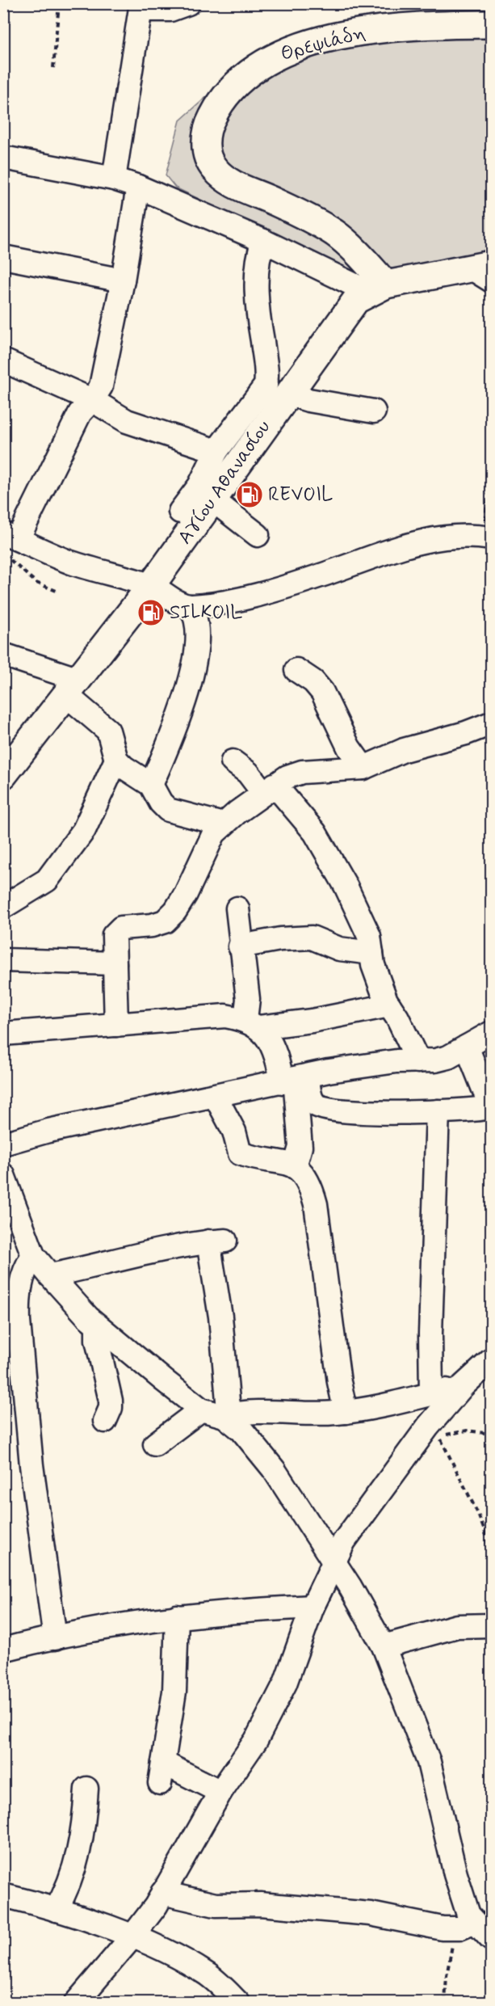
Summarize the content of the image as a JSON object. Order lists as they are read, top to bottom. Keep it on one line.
{"streets":{"main road":["Θρεψιάδη","Αγίου Αθανασίου"]},"crossings":[["Θρεψιάδη","Αγίου Αθανασίου"]],"places":{"fuel station":["REVOIL","SILKOIL"]}}
